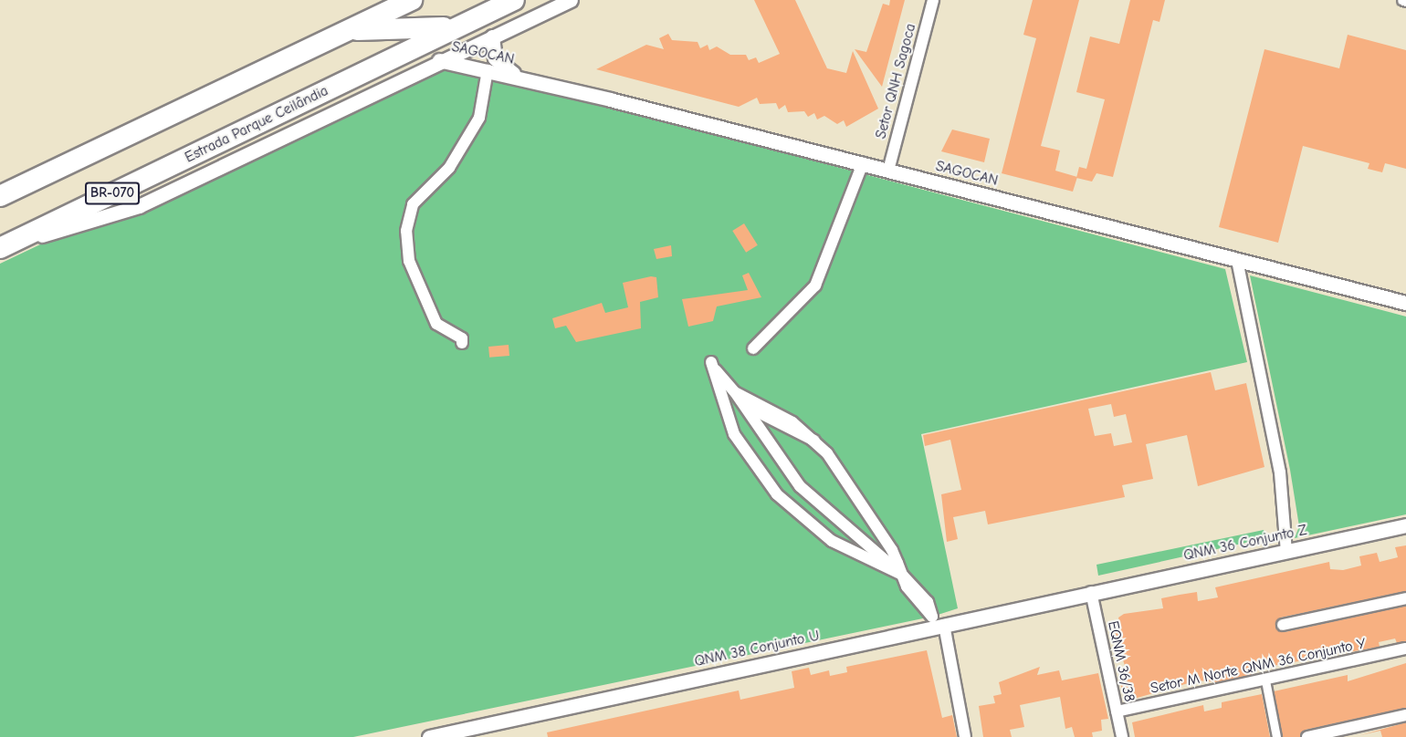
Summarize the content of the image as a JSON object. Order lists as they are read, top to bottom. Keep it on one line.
{"streets":{"highway":["Estrada Parque Ceilândia","BR-070"],"street":["SAGOCAN","Setor QNH Sagoca","QNM 36 Conjunto Z","QNM 38 Conjunto U","EQNM 36/38","Setor M Norte QNM 36 Conjunto Y"]},"crossings":[["SAGOCAN","Setor QNH Sagoca"],["QNM 36 Conjunto Z","QNM 38 Conjunto U"],["QNM 36 Conjunto Z","EQNM 36/38"],["QNM 38 Conjunto U","EQNM 36/38"],["EQNM 36/38","Setor M Norte QNM 36 Conjunto Y"]]}
